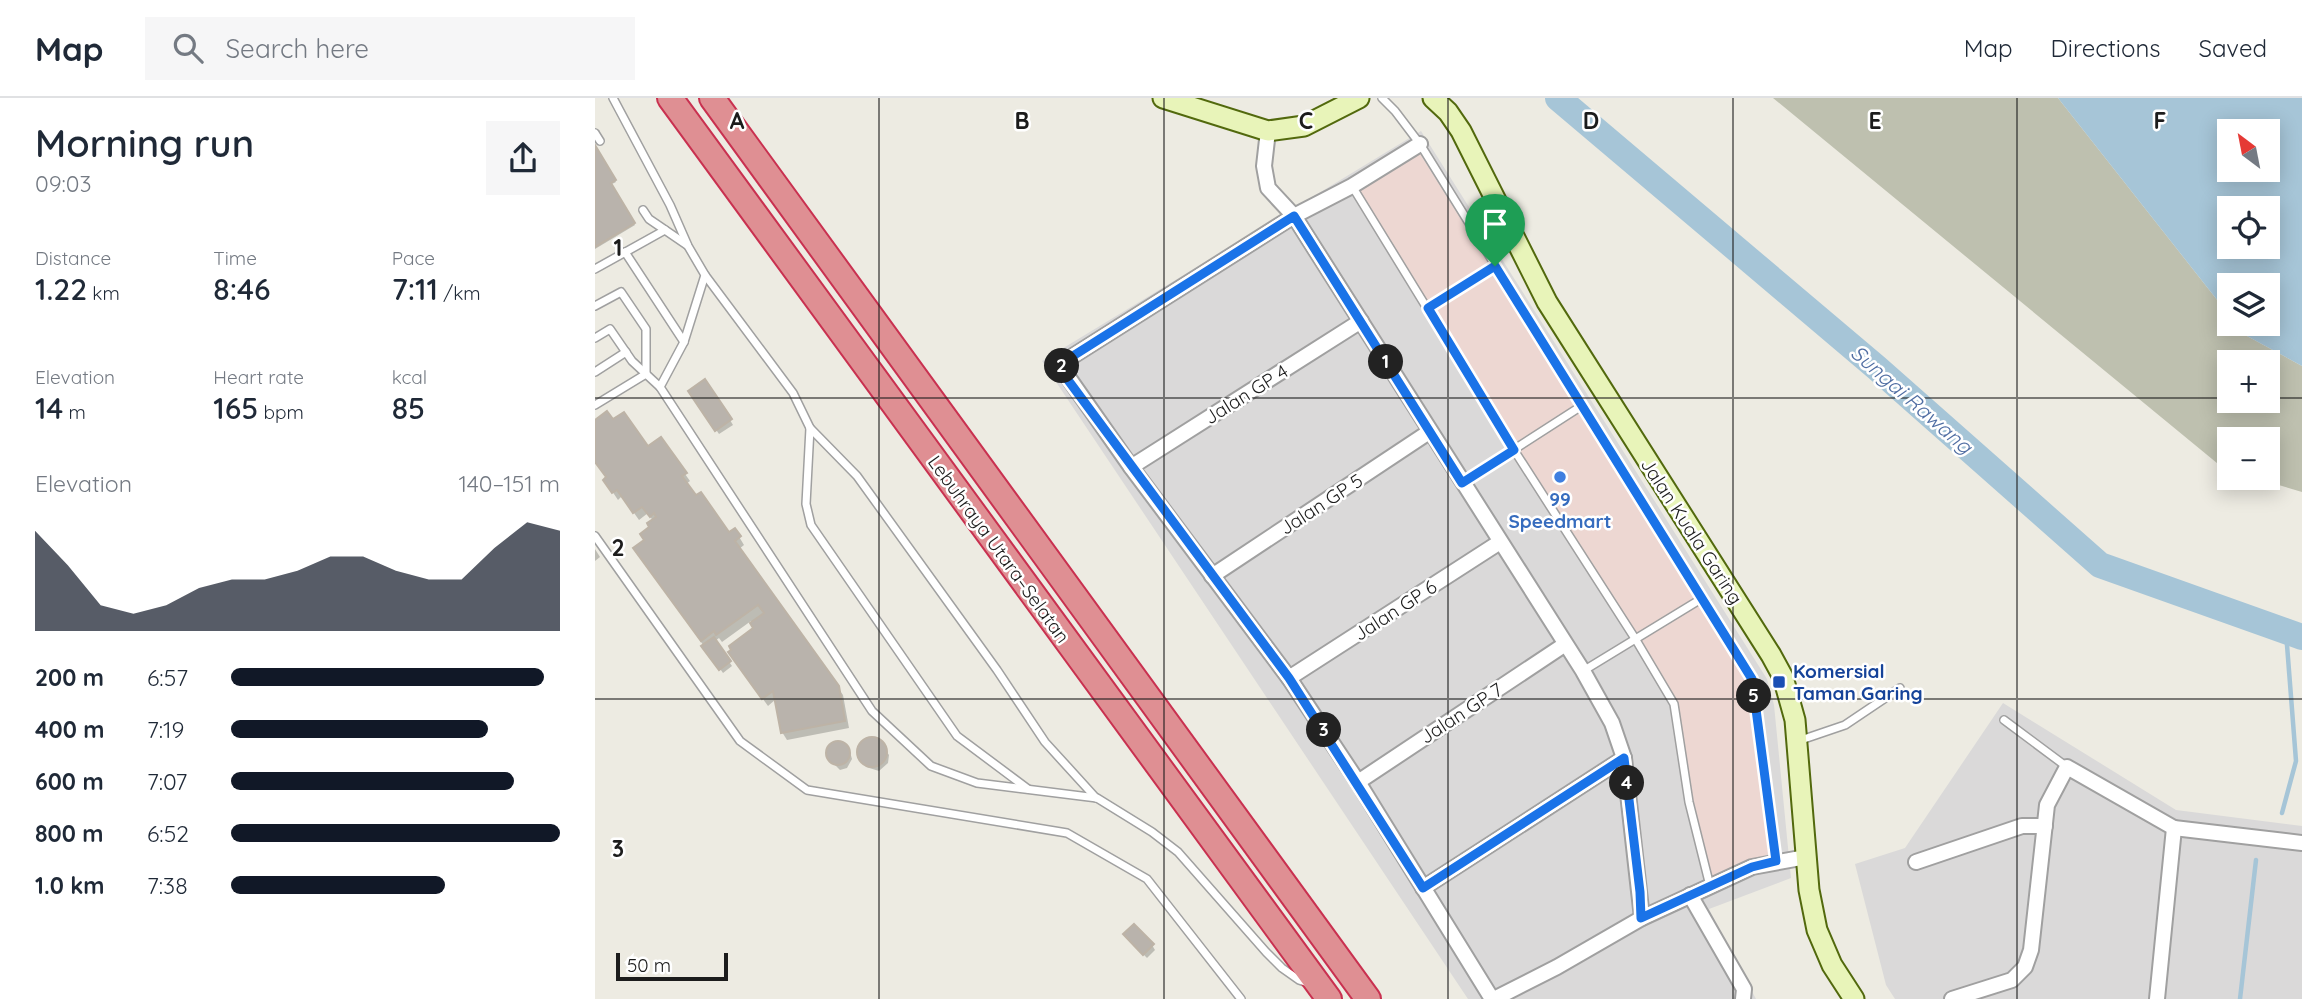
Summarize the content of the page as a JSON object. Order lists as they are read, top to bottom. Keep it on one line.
{"streets":{"highway":["Lebuhraya Utara–Selatan"],"street":["Jalan GP 4","Jalan GP 5","Jalan Kuala Garing","Jalan GP 6","Jalan GP 7"]},"water":["Sungai Rawang"],"places":{"other":["99 Speedmart"],"transit":["Komersial Taman Garing"]},"scale_bar":"50 m","north":"top left","page":{"header":"Map","search":"Search here","nav":["Map","Directions","Saved"],"heading":["Morning run","09:03"],"map_buttons":["+","−"],"stats":[["Distance","1.22 km"],["Time","8:46"],["Pace","7:11 /km"],["Elevation","14 m"],["Heart rate","165 bpm"],["kcal","85"]],"pins":["1","2","5","3","4"],"chart":["Elevation","140–151 m"],"list":[{"name":"200 m","note":"6:57"},{"name":"400 m","note":"7:19"},{"name":"600 m","note":"7:07"},{"name":"800 m","note":"6:52"},{"name":"1.0 km","note":"7:38"}],"scale":"50 m"},"grid":{"columns":["A","B","C","D","E","F"],"rows":["1","2","3"]}}
